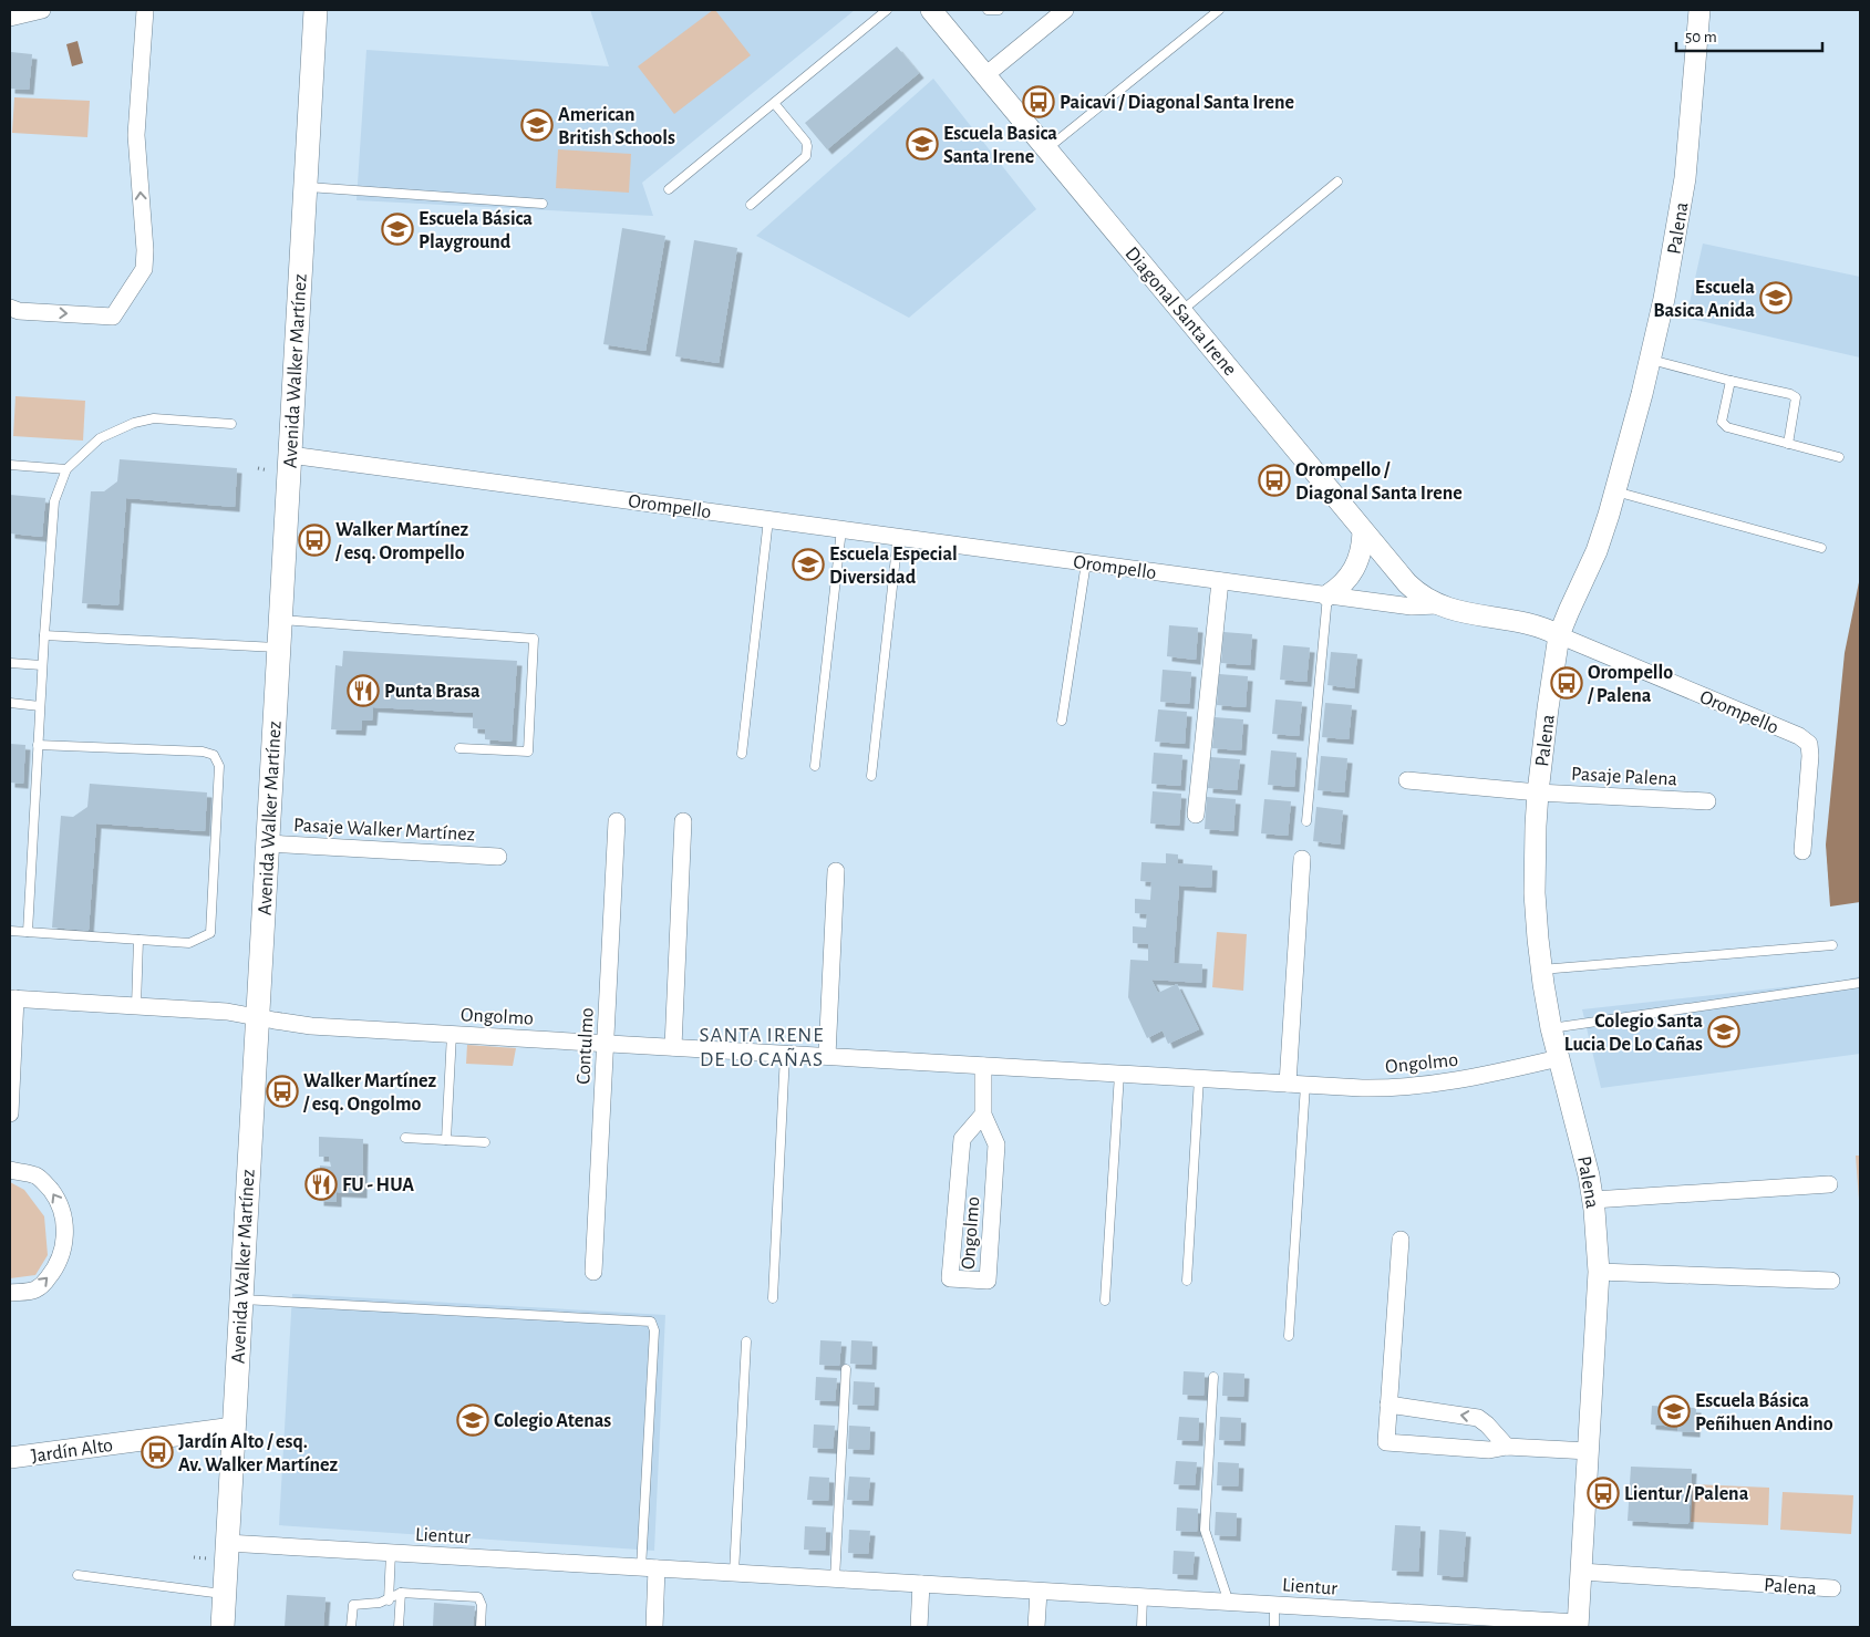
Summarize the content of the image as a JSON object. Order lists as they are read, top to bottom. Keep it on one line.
{"streets":{"main road":["Avenida Walker Martínez"],"street":["Palena","Diagonal Santa Irene","Orompello","Pasaje Palena","Pasaje Walker Martínez","Ongolmo","Contulmo","Jardín Alto","Lientur"]},"crossings":[["Palena","Orompello"],["Palena","Pasaje Palena"],["Palena","Ongolmo"],["Palena","Lientur"],["Diagonal Santa Irene","Orompello"],["Avenida Walker Martínez","Orompello"],["Avenida Walker Martínez","Pasaje Walker Martínez"],["Avenida Walker Martínez","Ongolmo"],["Avenida Walker Martínez","Jardín Alto"],["Avenida Walker Martínez","Lientur"],["Ongolmo","Contulmo"]],"districts":["SANTA IRENE DE LO CAÑAS"],"places":{"bus stop":["Paicavi / Diagonal Santa Irene","Orompello / Diagonal Santa Irene","Walker Martínez / esq. Orompello","Orompello / Palena","Walker Martínez / esq. Ongolmo","Jardín Alto / esq. Av. Walker Martínez","Lientur / Palena"],"school or university":["American British Schools","Escuela Basica Santa Irene","Escuela Básica Playground","Escuela Basica Anida","Escuela Especial Diversidad","Colegio Santa Lucia De Lo Cañas","Escuela Básica Peñihuen Andino","Colegio Atenas"],"restaurant":["Punta Brasa","FU - HUA"]},"scale_bar":"50 m"}
